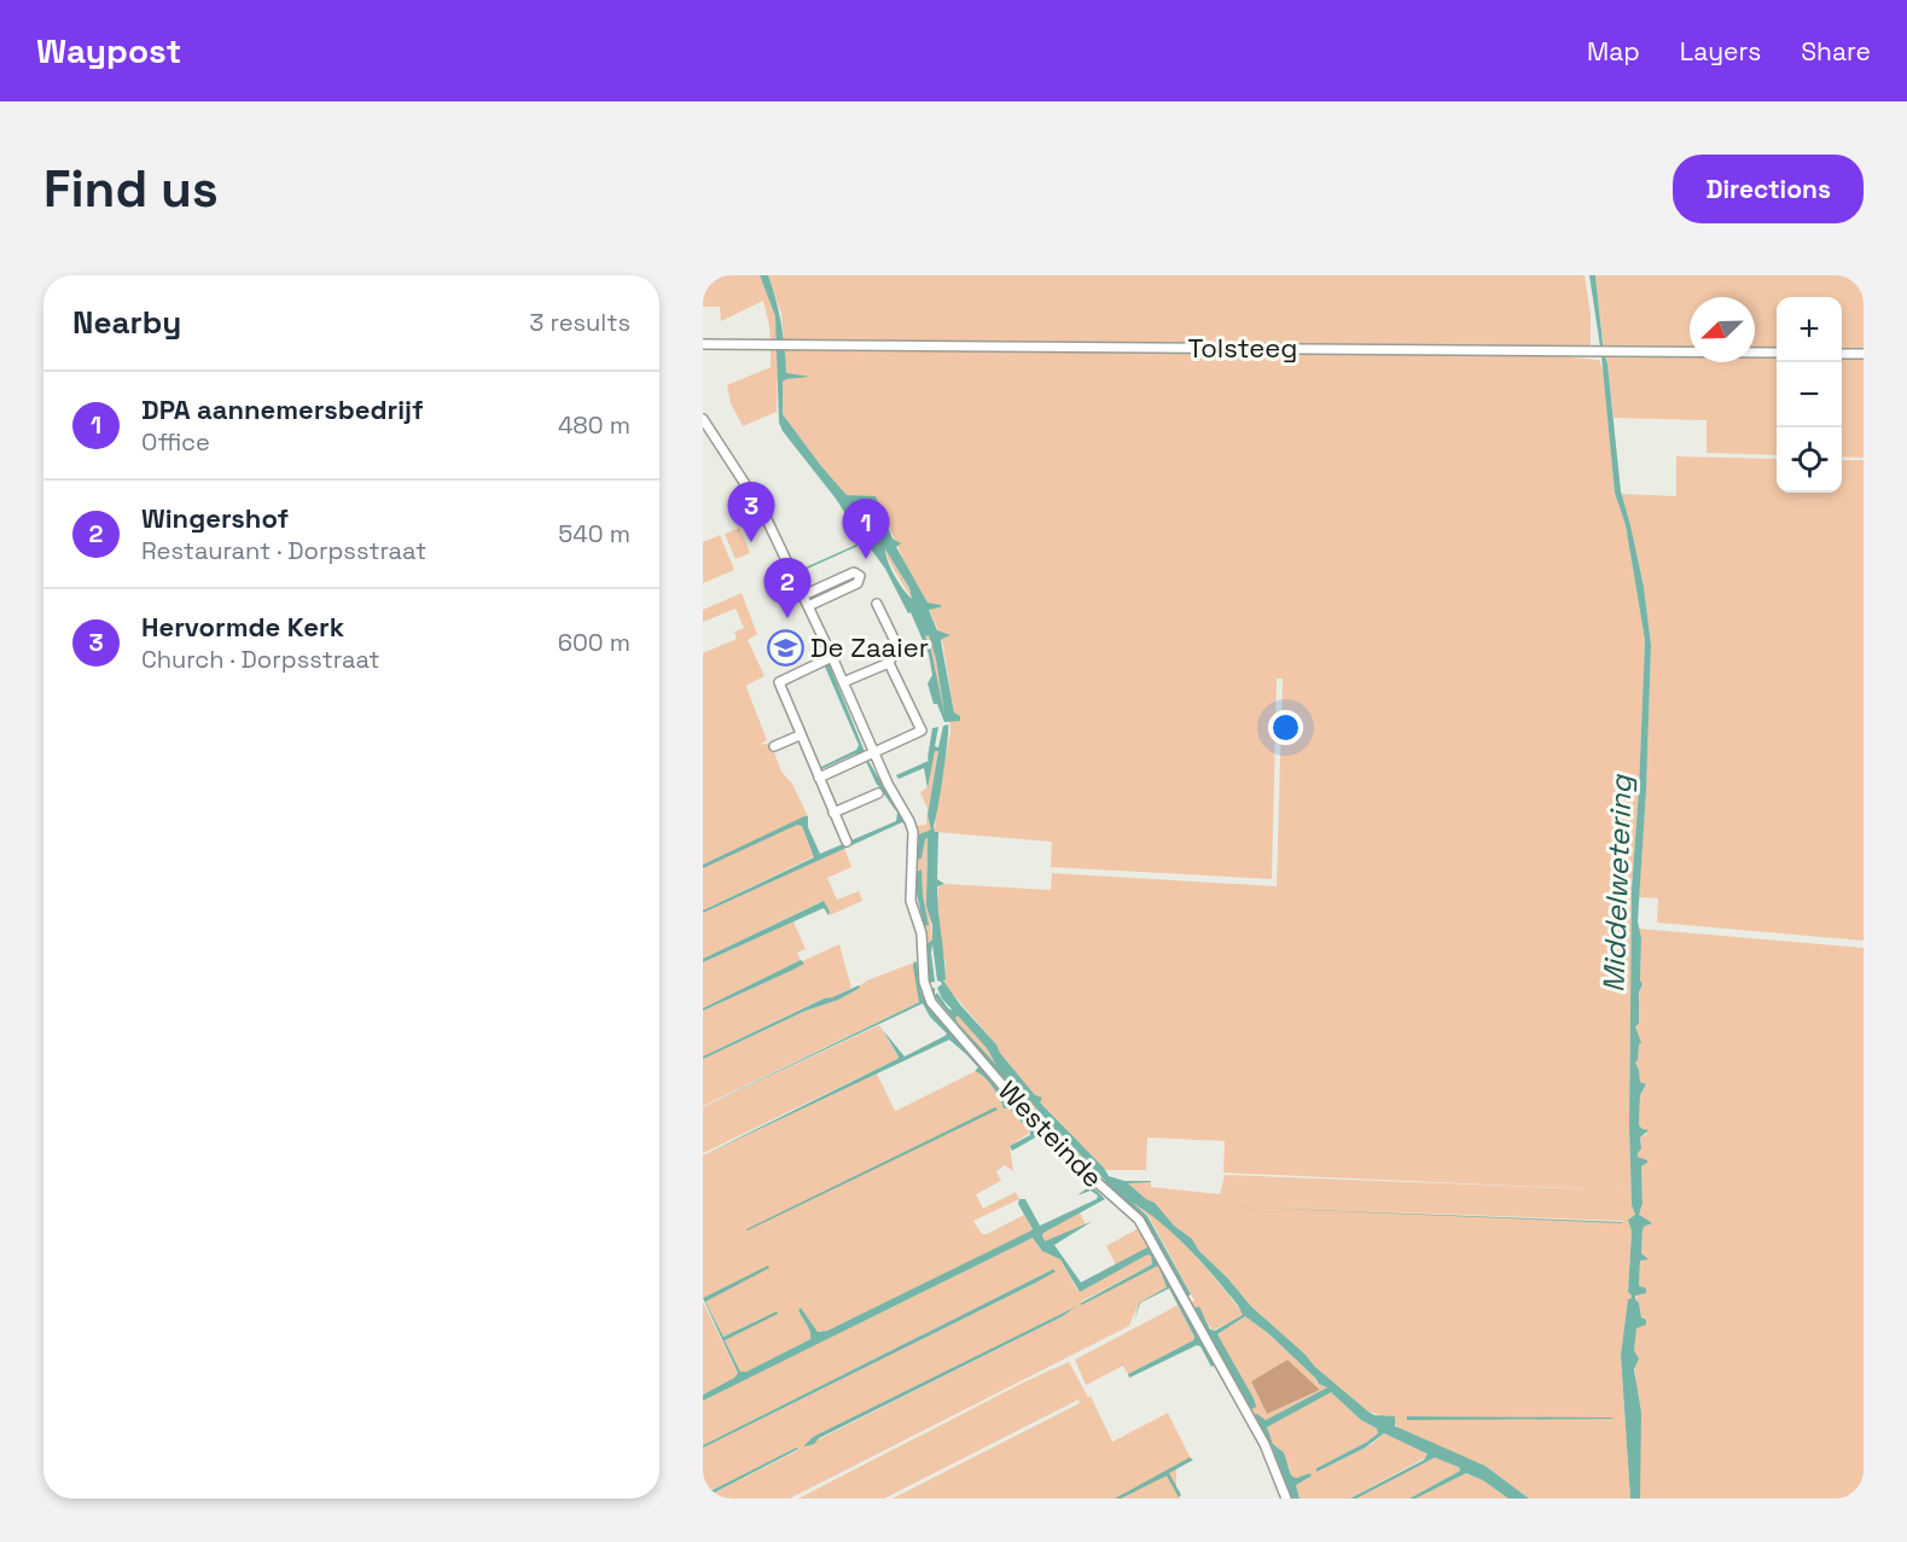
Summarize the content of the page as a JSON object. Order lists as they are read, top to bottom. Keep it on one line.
{"streets":{"street":["Tolsteeg","Westeinde"]},"water":["Middelwetering"],"places":{"school or university":["De Zaaier"]},"north":"bottom left","page":{"header":"Waypost","nav":["Map","Layers","Share"],"buttons":"Directions","title":"Find us","heading":["Nearby","3 results"],"map_buttons":["+","−"],"list":[{"mark":"1","name":"DPA aannemersbedrijf","note":"Office","value":"480 m"},{"mark":"2","name":"Wingershof","note":"Restaurant · Dorpsstraat","value":"540 m"},{"mark":"3","name":"Hervormde Kerk","note":"Church · Dorpsstraat","value":"600 m"}],"pins":["3","1","2"]}}
